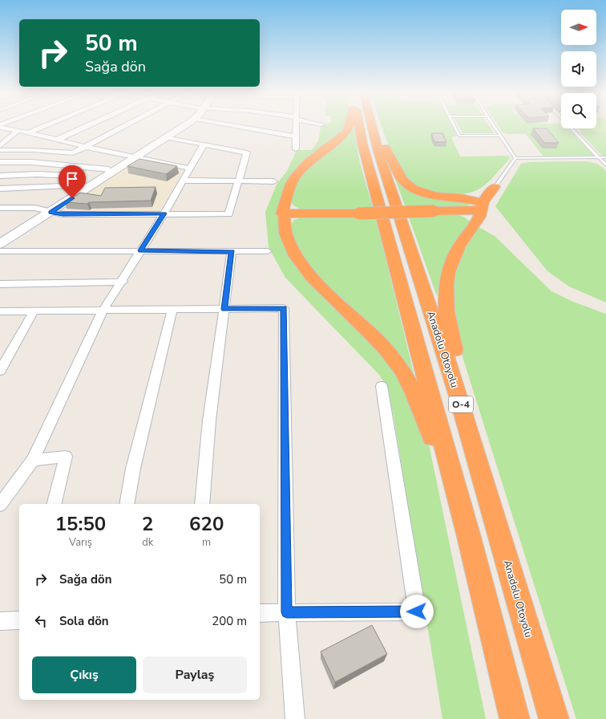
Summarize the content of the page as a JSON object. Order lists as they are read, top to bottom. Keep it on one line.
{"streets":{"highway":["Anadolu Otoyolu","O-4"]},"north":"right","page":{"turn":["50 m","Sağa dön"],"eta":["15:50","Varış","2","dk","620","m"],"list":[{"name":"Sağa dön","value":"50 m"},{"name":"Sola dön","value":"200 m"}],"buttons":["Çıkış","Paylaş"]}}
